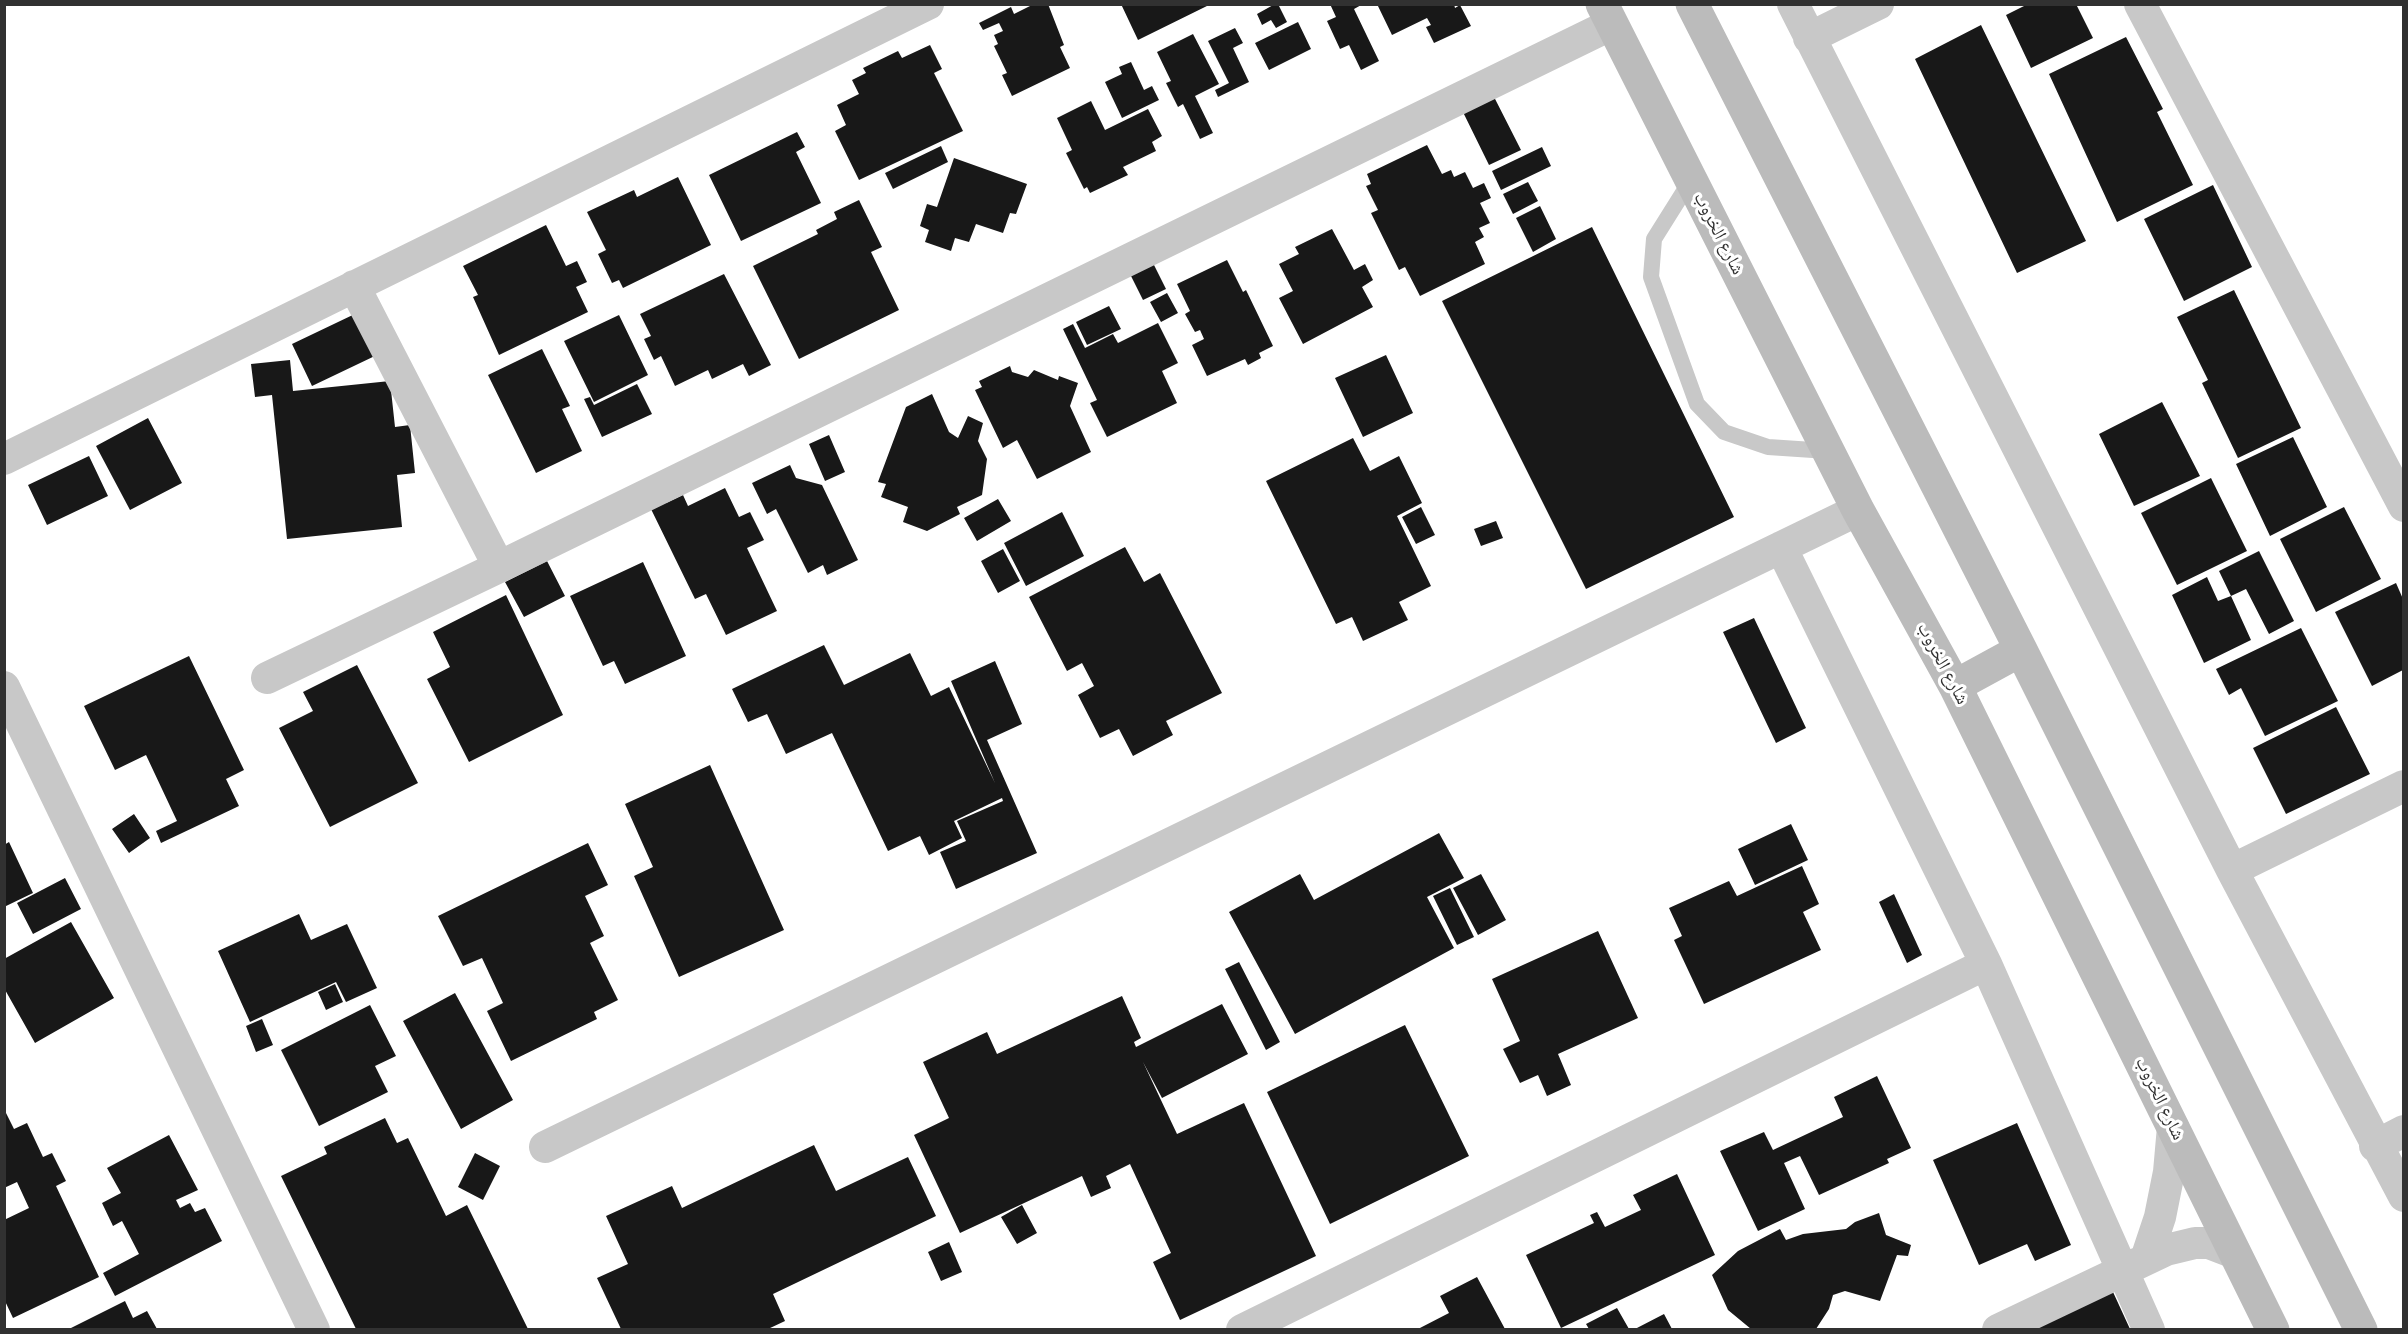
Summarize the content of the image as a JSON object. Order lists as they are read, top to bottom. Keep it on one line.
{"streets":{"main road":["شارع الخروب"]}}
